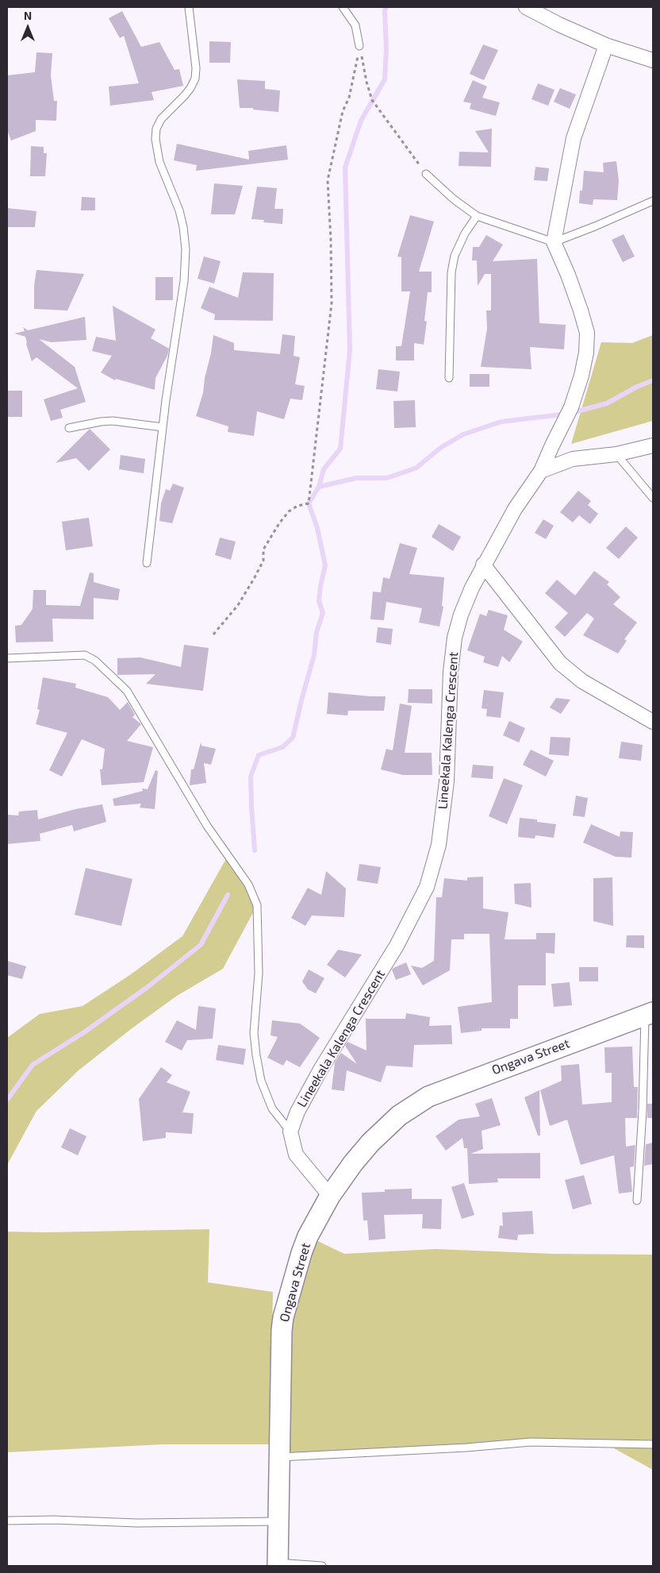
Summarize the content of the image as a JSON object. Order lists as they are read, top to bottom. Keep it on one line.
{"streets":{"street":["Lineekala Kalenga Crescent","Ongava Street"]},"north":"top"}
